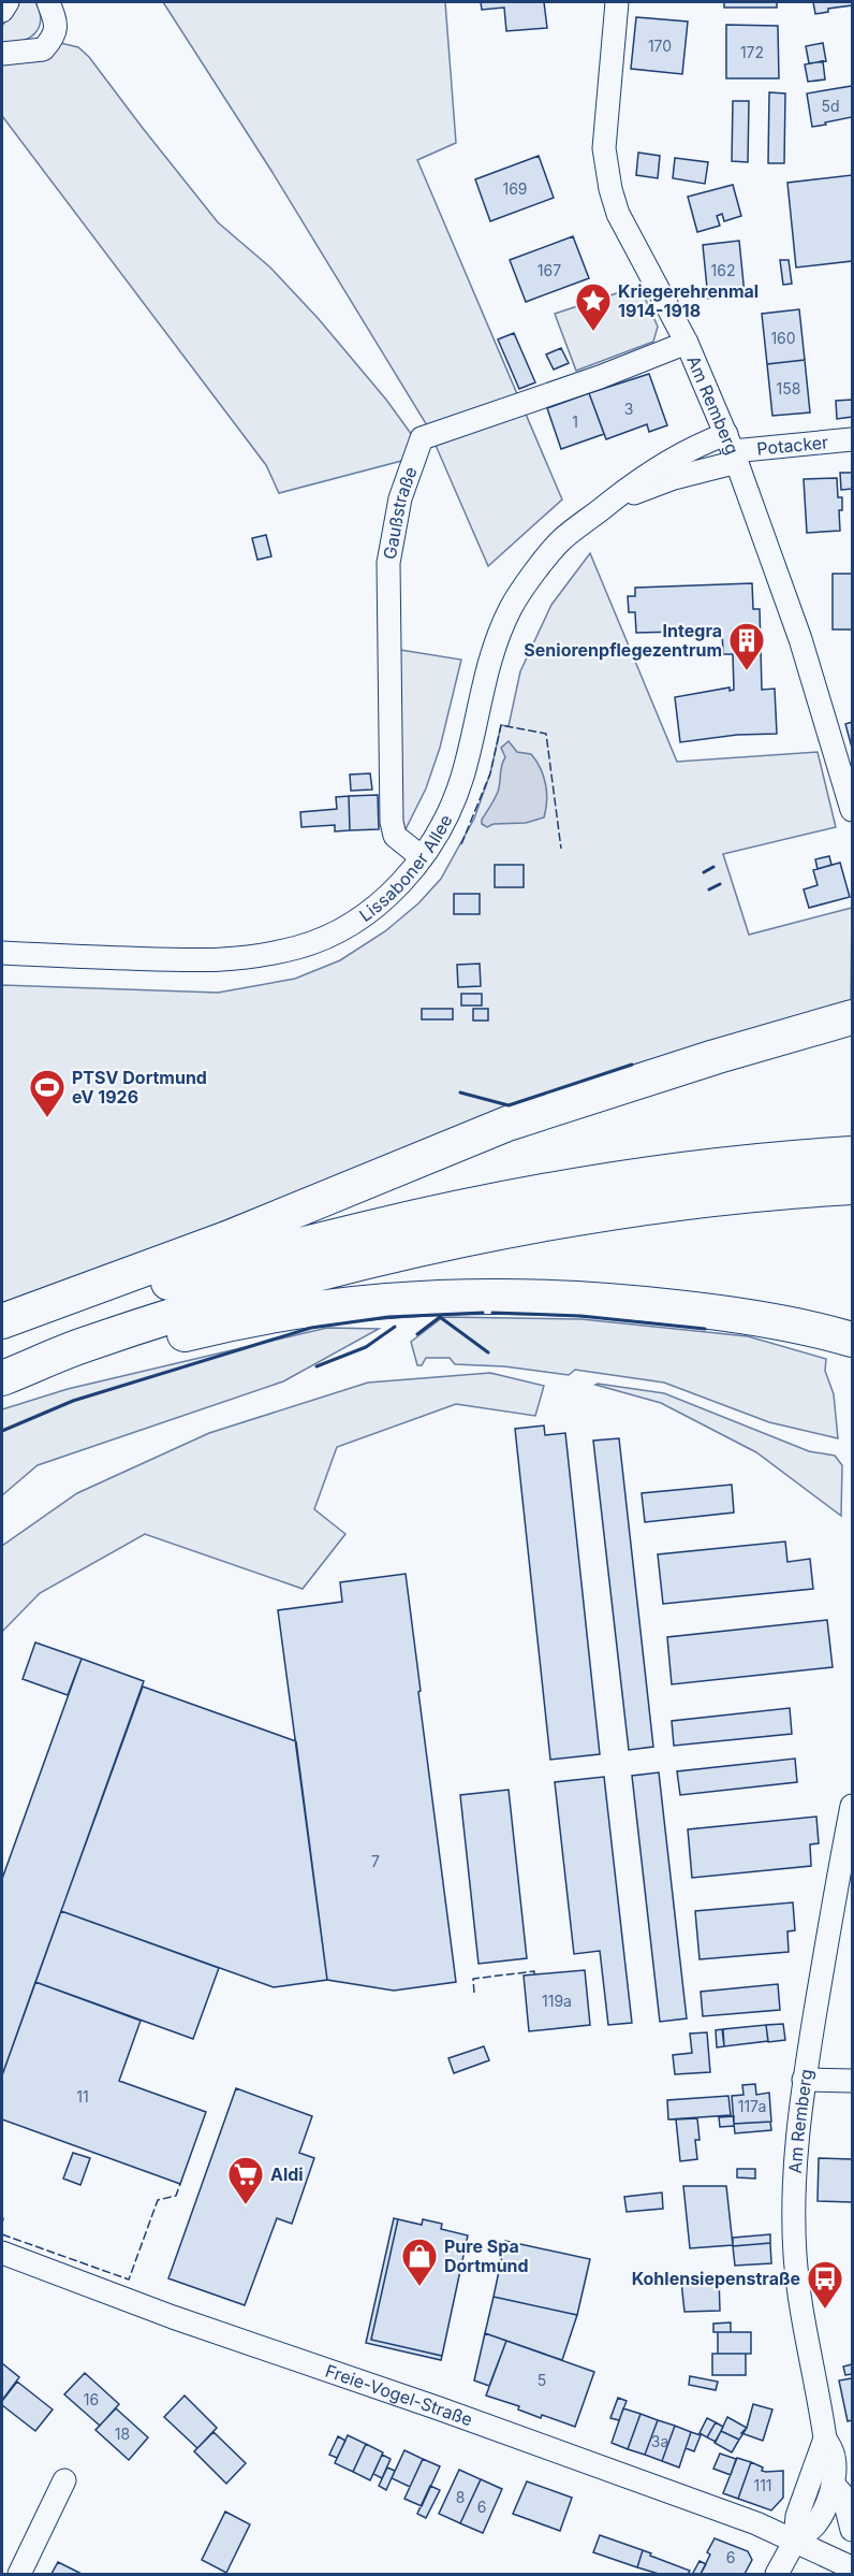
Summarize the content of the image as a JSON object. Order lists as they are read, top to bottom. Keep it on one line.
{"streets":{"street":["Am Remberg","Potacker","Gaußstraße","Lissaboner Allee","Freie-Vogel-Straße"]},"crossings":[["Am Remberg","Potacker"],["Am Remberg","Gaußstraße"],["Am Remberg","Lissaboner Allee"],["Am Remberg","Freie-Vogel-Straße"],["Potacker","Lissaboner Allee"],["Gaußstraße","Lissaboner Allee"]],"places":{"place":["Kriegerehrenmal 1914-1918"],"building":["Integra Seniorenpflegezentrum"],"sports":["PTSV Dortmund eV 1926"],"supermarket":["Aldi"],"shop":["Pure Spa Dortmund"],"bus stop":["Kohlensiepenstraße"]},"house_numbers":["170","172","5d","169","167","162","160","158","3","1","7","119a","11","117a","5","16","18","3a","111","8","6","6"]}
